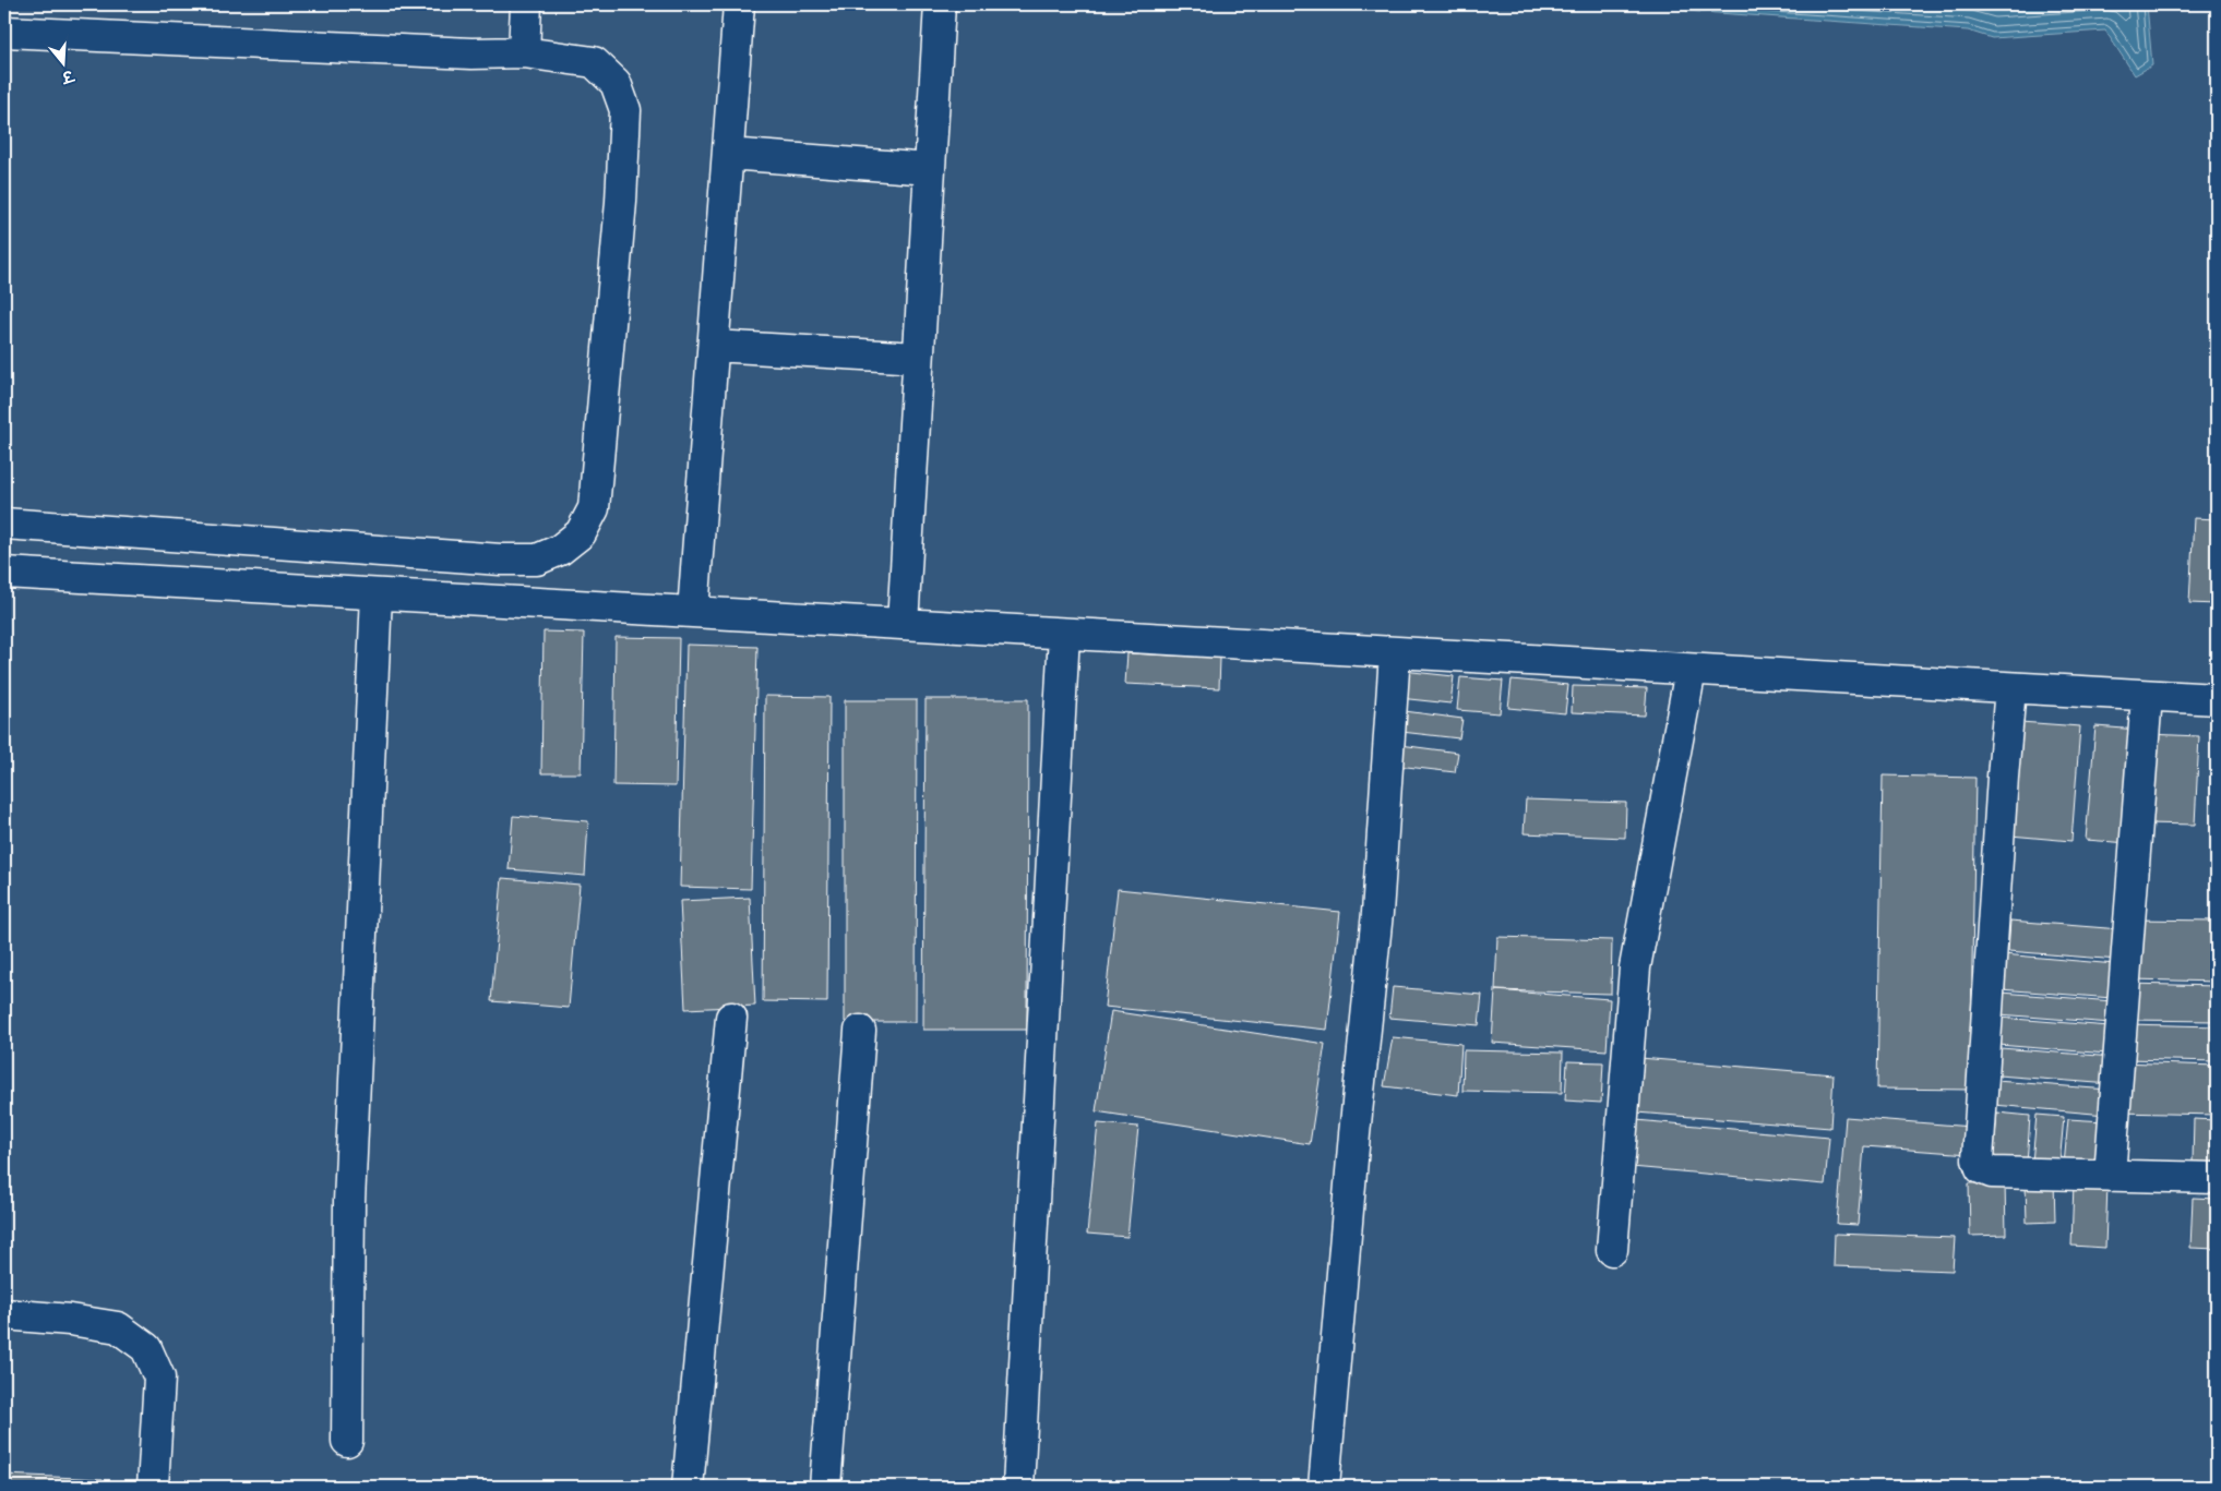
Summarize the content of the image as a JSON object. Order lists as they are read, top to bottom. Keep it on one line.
{"north":"bottom"}
